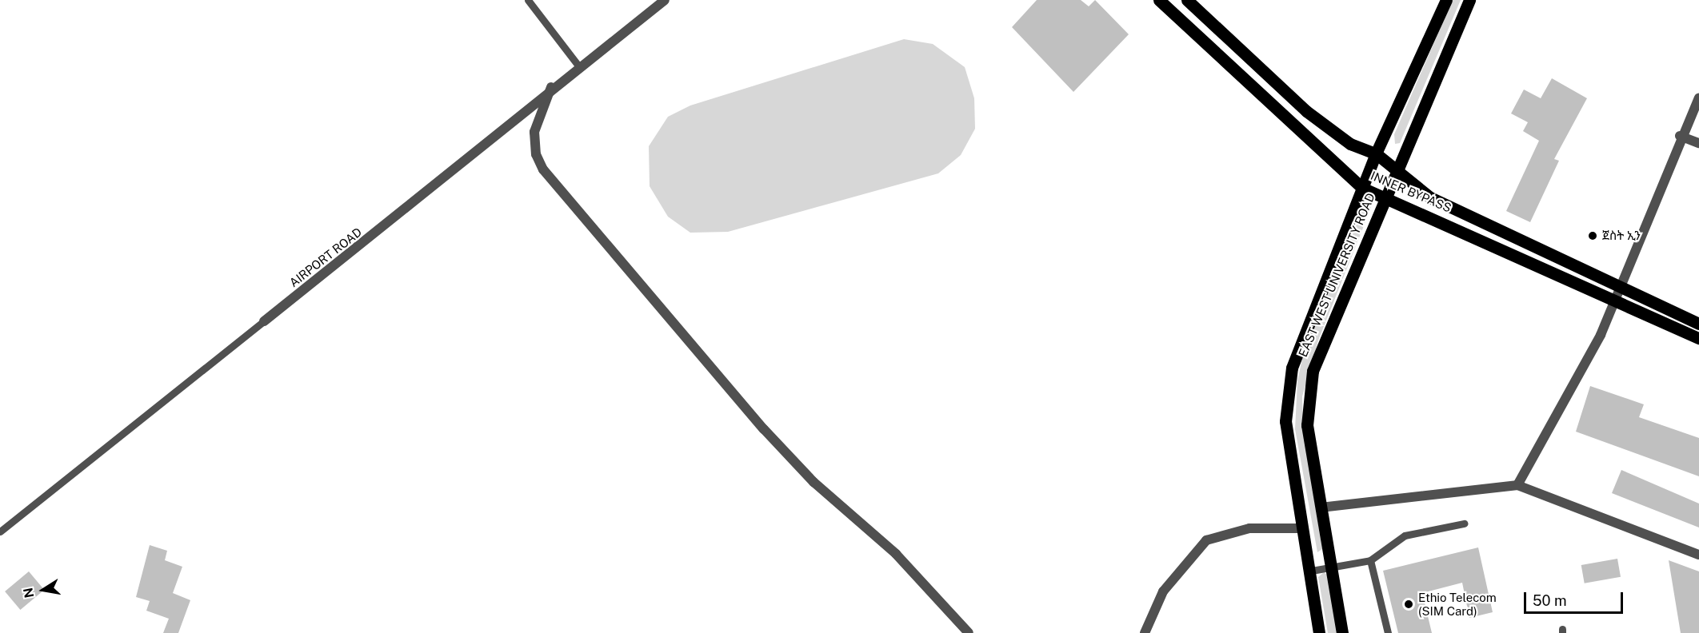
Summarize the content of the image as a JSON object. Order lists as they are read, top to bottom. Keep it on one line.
{"streets":{"main road":["INNER BYPASS","EAST WEST UNIVERSITY ROAD"],"street":["AIRPORT ROAD"]},"crossings":[["INNER BYPASS","EAST WEST UNIVERSITY ROAD"]],"places":["ጀስት ኢን","Ethio Telecom (SIM Card)"],"scale_bar":"50 m","north":"left"}
